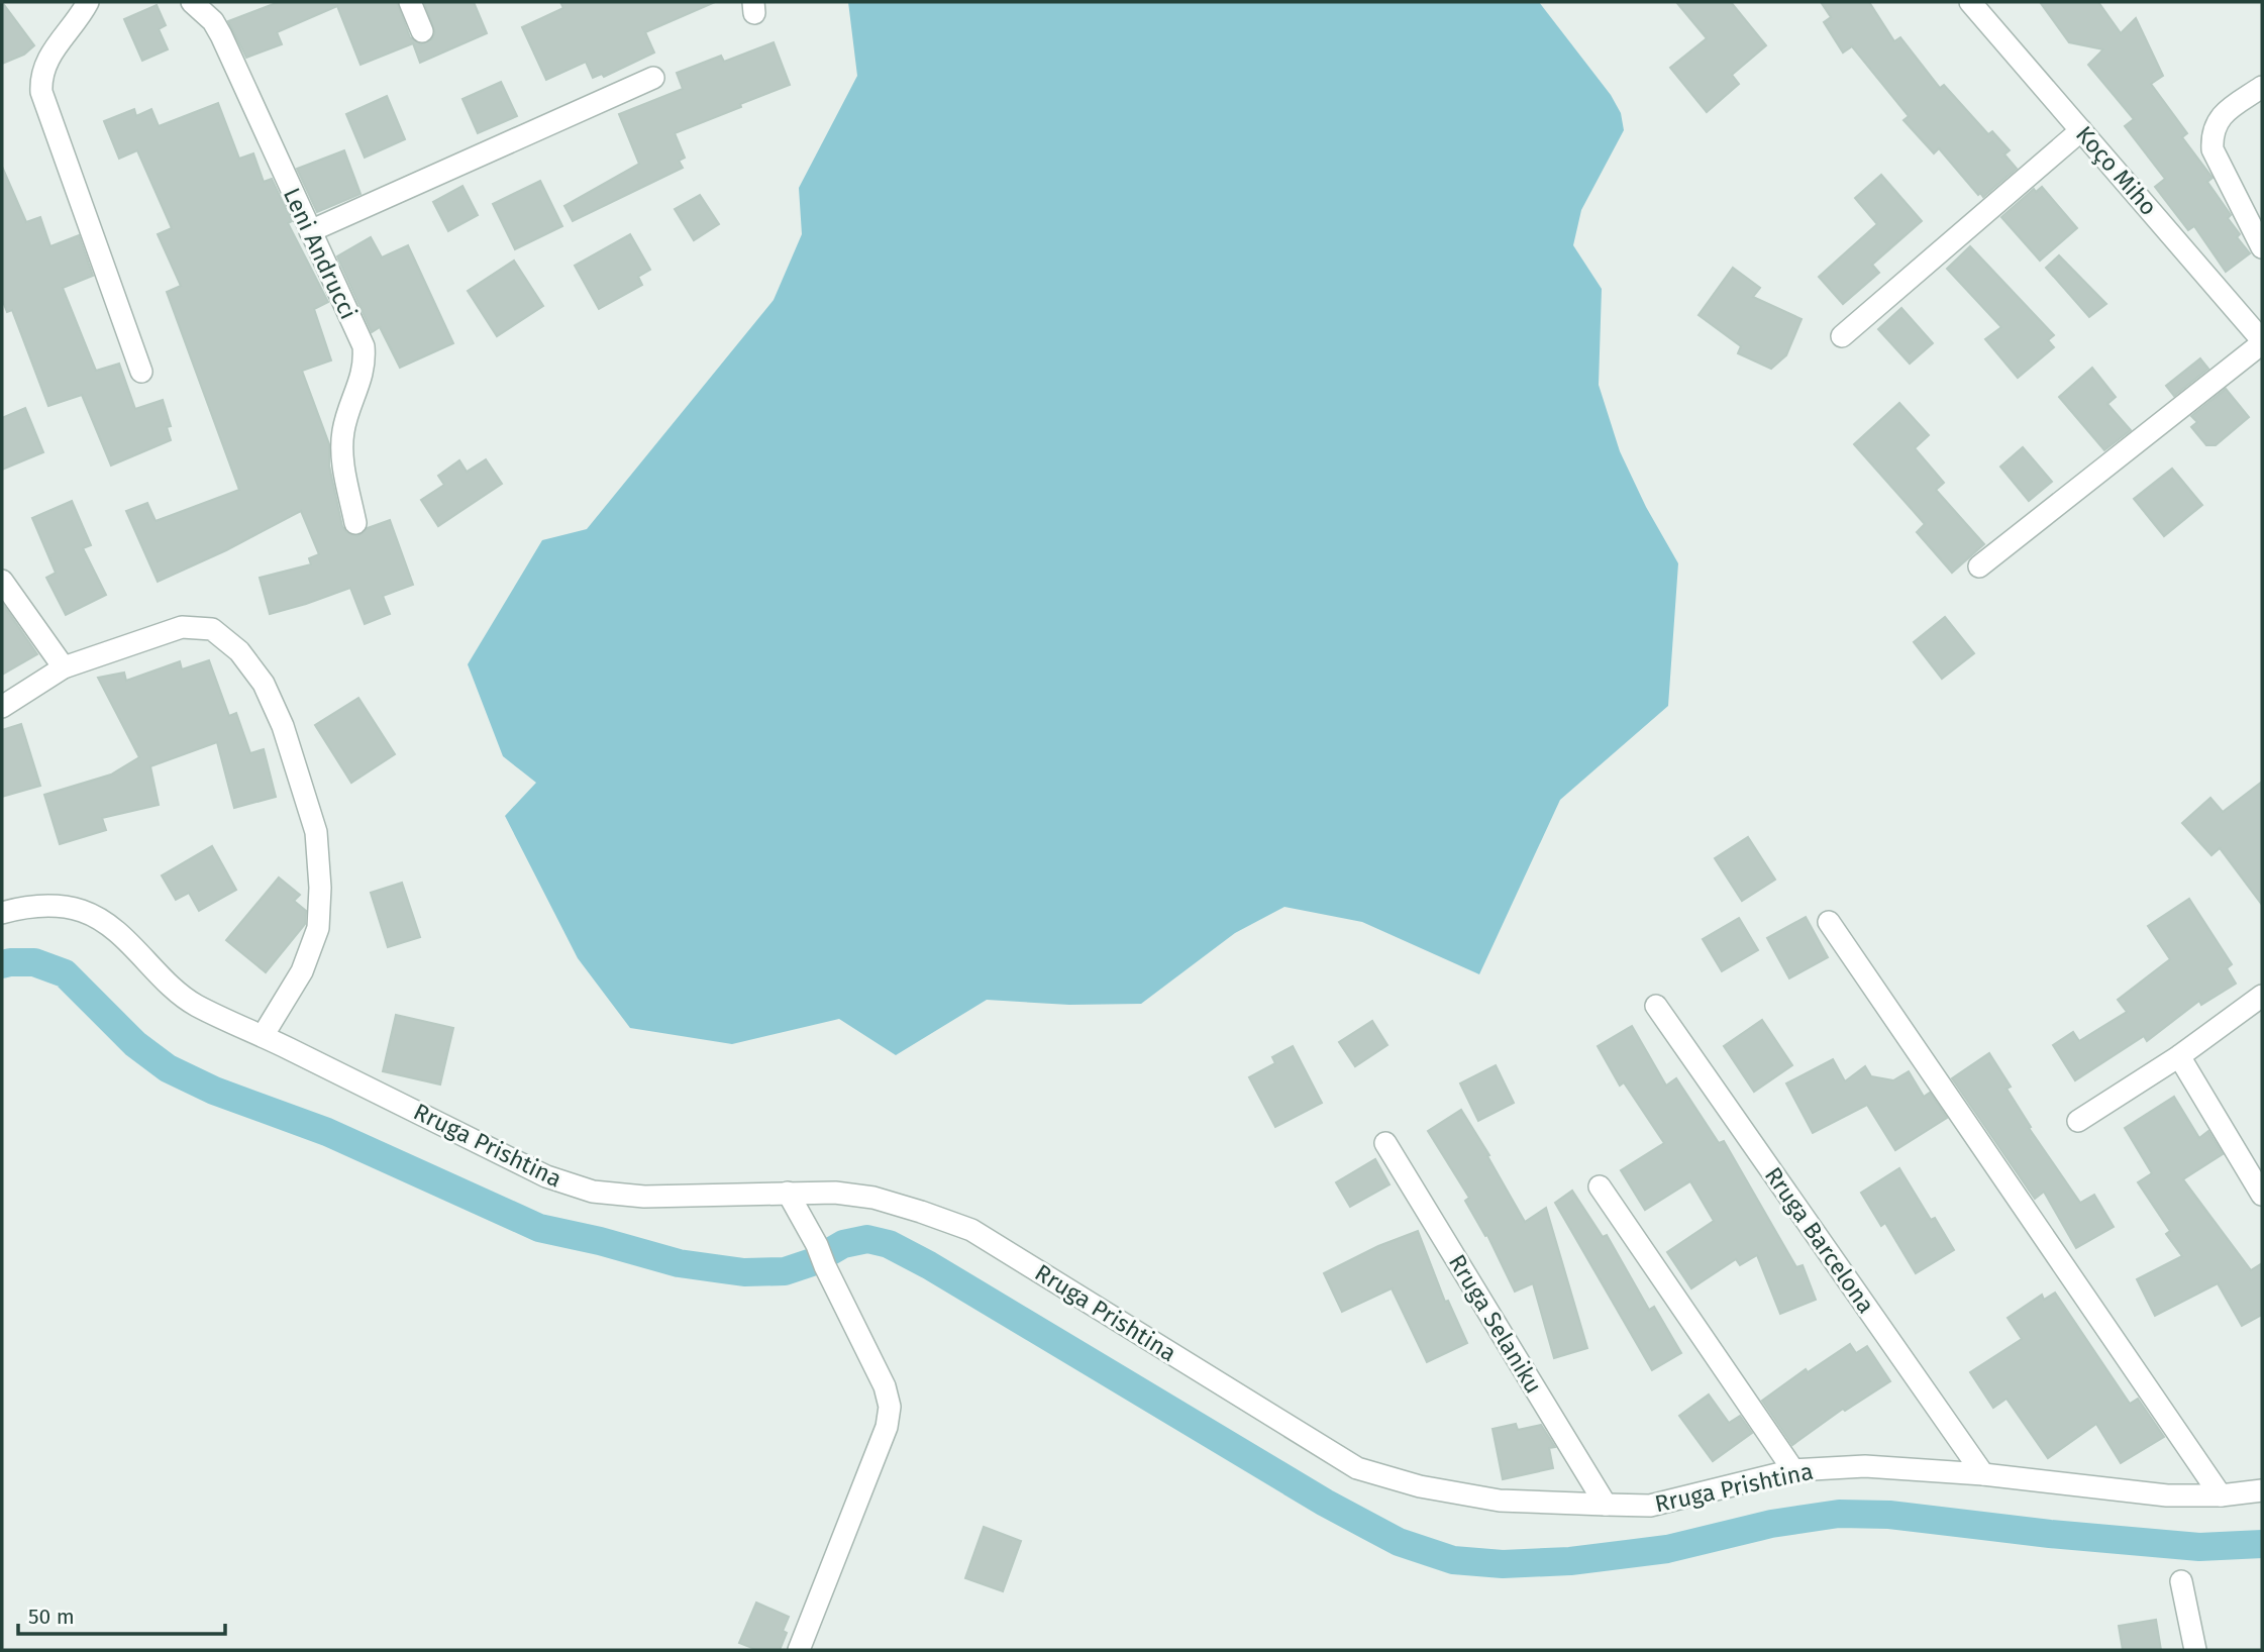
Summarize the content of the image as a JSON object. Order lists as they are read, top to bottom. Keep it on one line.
{"streets":{"street":["Koço Miho","Leni Andrucci","Rruga Prishtina","Rruga Barcelona","Rruga Selaniku"]},"crossings":[["Rruga Prishtina","Rruga Barcelona"],["Rruga Prishtina","Rruga Selaniku"]],"scale_bar":"50 m"}
